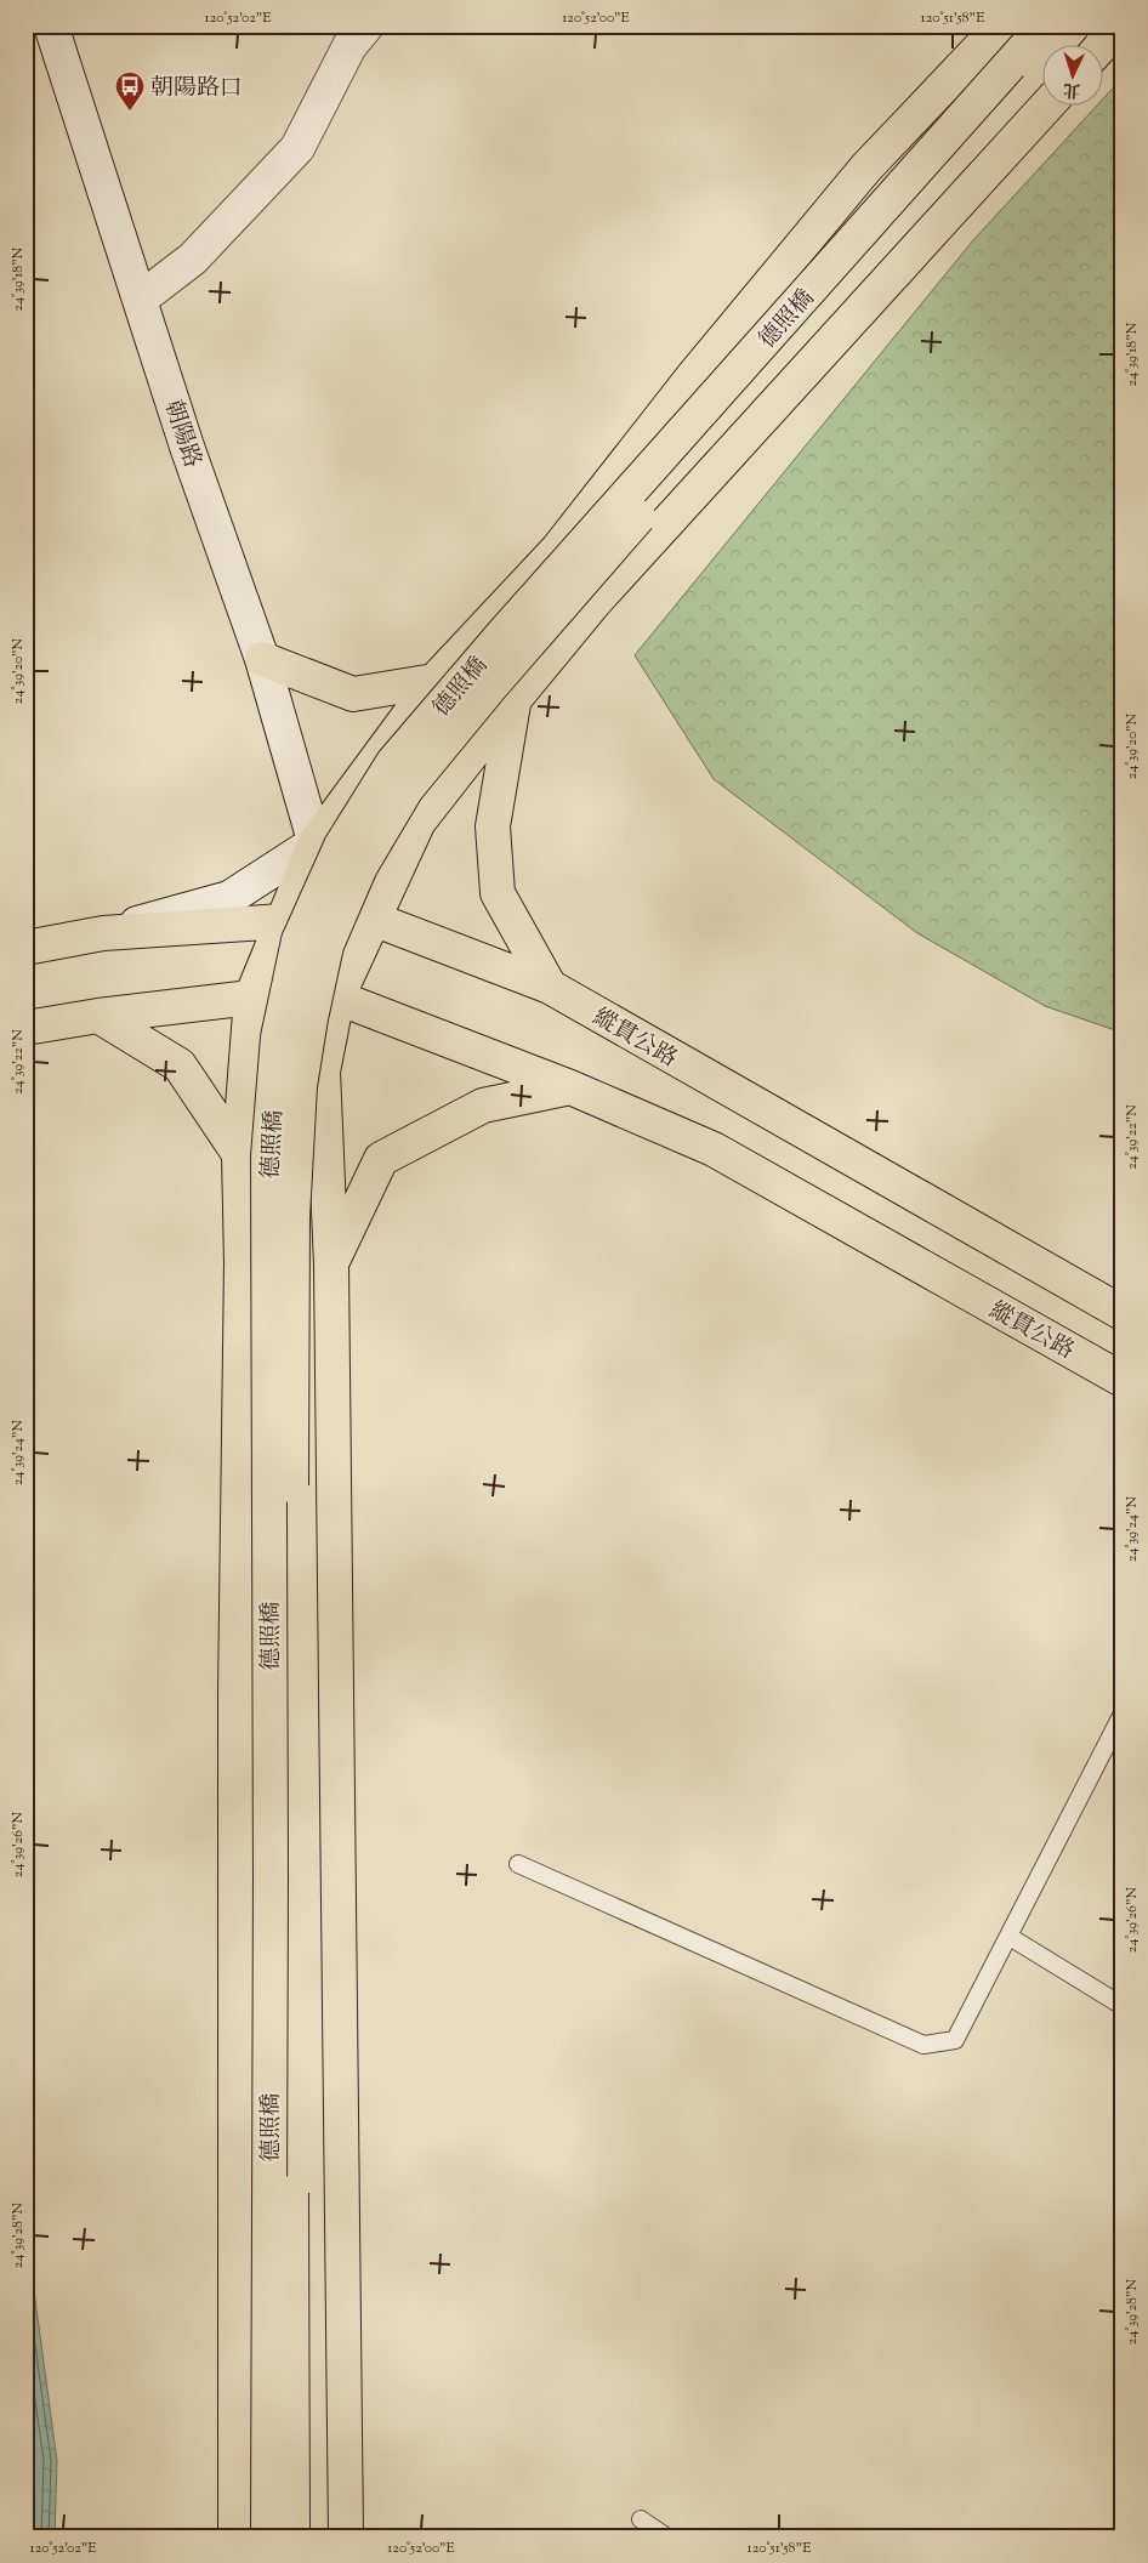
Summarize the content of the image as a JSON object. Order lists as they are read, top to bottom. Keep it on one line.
{"streets":{"main road":["德照橋","縱貫公路"],"street":["朝陽路"]},"crossings":[["朝陽路","縱貫公路"]],"places":{"bus stop":["朝陽路口"]},"north":"bottom","coordinates":["120°52'02\"E","120°52'00\"E","120°51'58\"E","24°39'18\"N","24°39'20\"N","24°39'22\"N","24°39'24\"N","24°39'26\"N","24°39'28\"N"]}
